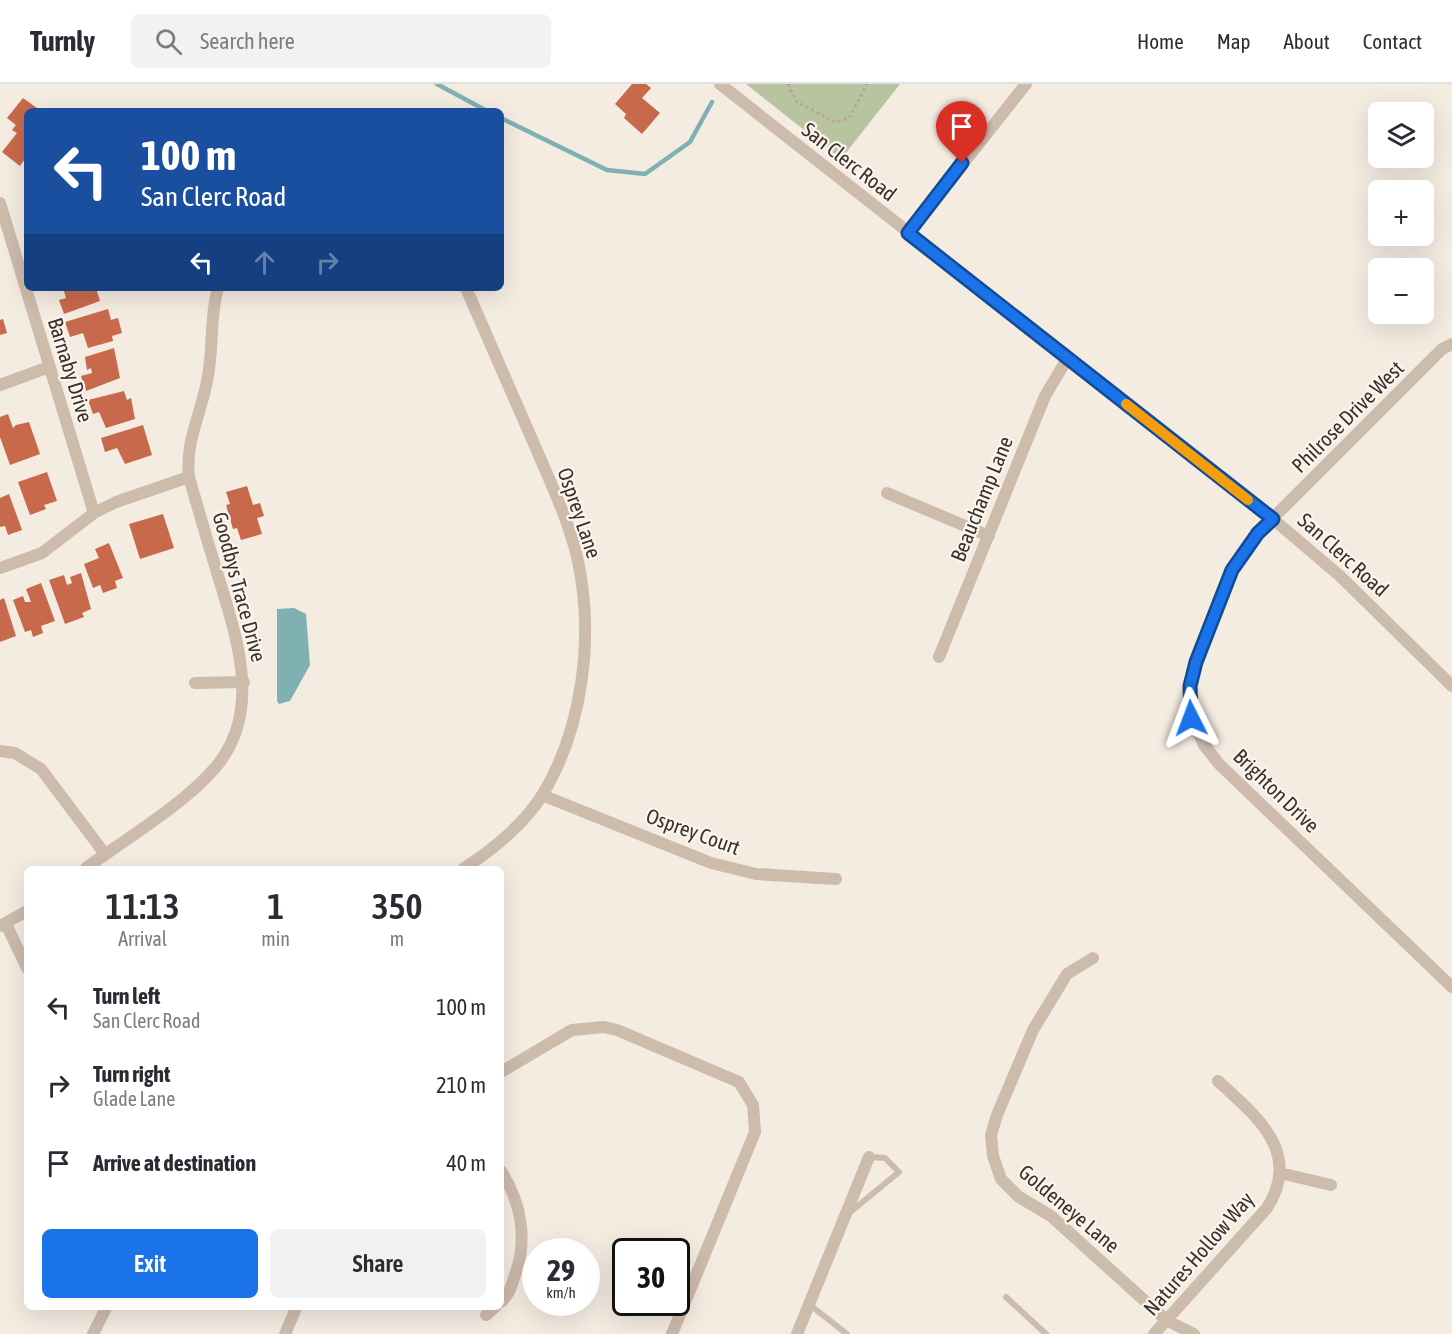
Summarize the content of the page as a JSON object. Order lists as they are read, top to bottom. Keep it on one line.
{"streets":{"street":["San Clerc Road","Barnaby Drive","Philrose Drive West","Beauchamp Lane","Osprey Lane","Goodbys Trace Drive","Brighton Drive","Osprey Court","Goldeneye Lane","Natures Hollow Way"]},"crossings":[["San Clerc Road","Philrose Drive West"],["San Clerc Road","Beauchamp Lane"],["San Clerc Road","Brighton Drive"],["Philrose Drive West","Brighton Drive"],["Osprey Lane","Osprey Court"],["Goldeneye Lane","Natures Hollow Way"]],"page":{"header":"Turnly","search":"Search here","nav":["Home","Map","About","Contact"],"map_buttons":["+","−"],"turn":["100 m","San Clerc Road"],"eta":["11:13","Arrival","1","min","350","m"],"list":[{"name":"Turn left","note":"San Clerc Road","value":"100 m"},{"name":"Turn right","note":"Glade Lane","value":"210 m"},{"name":"Arrive at destination","value":"40 m"}],"buttons":["Exit","Share"],"speed":"29 km/h","limit":"30"}}
